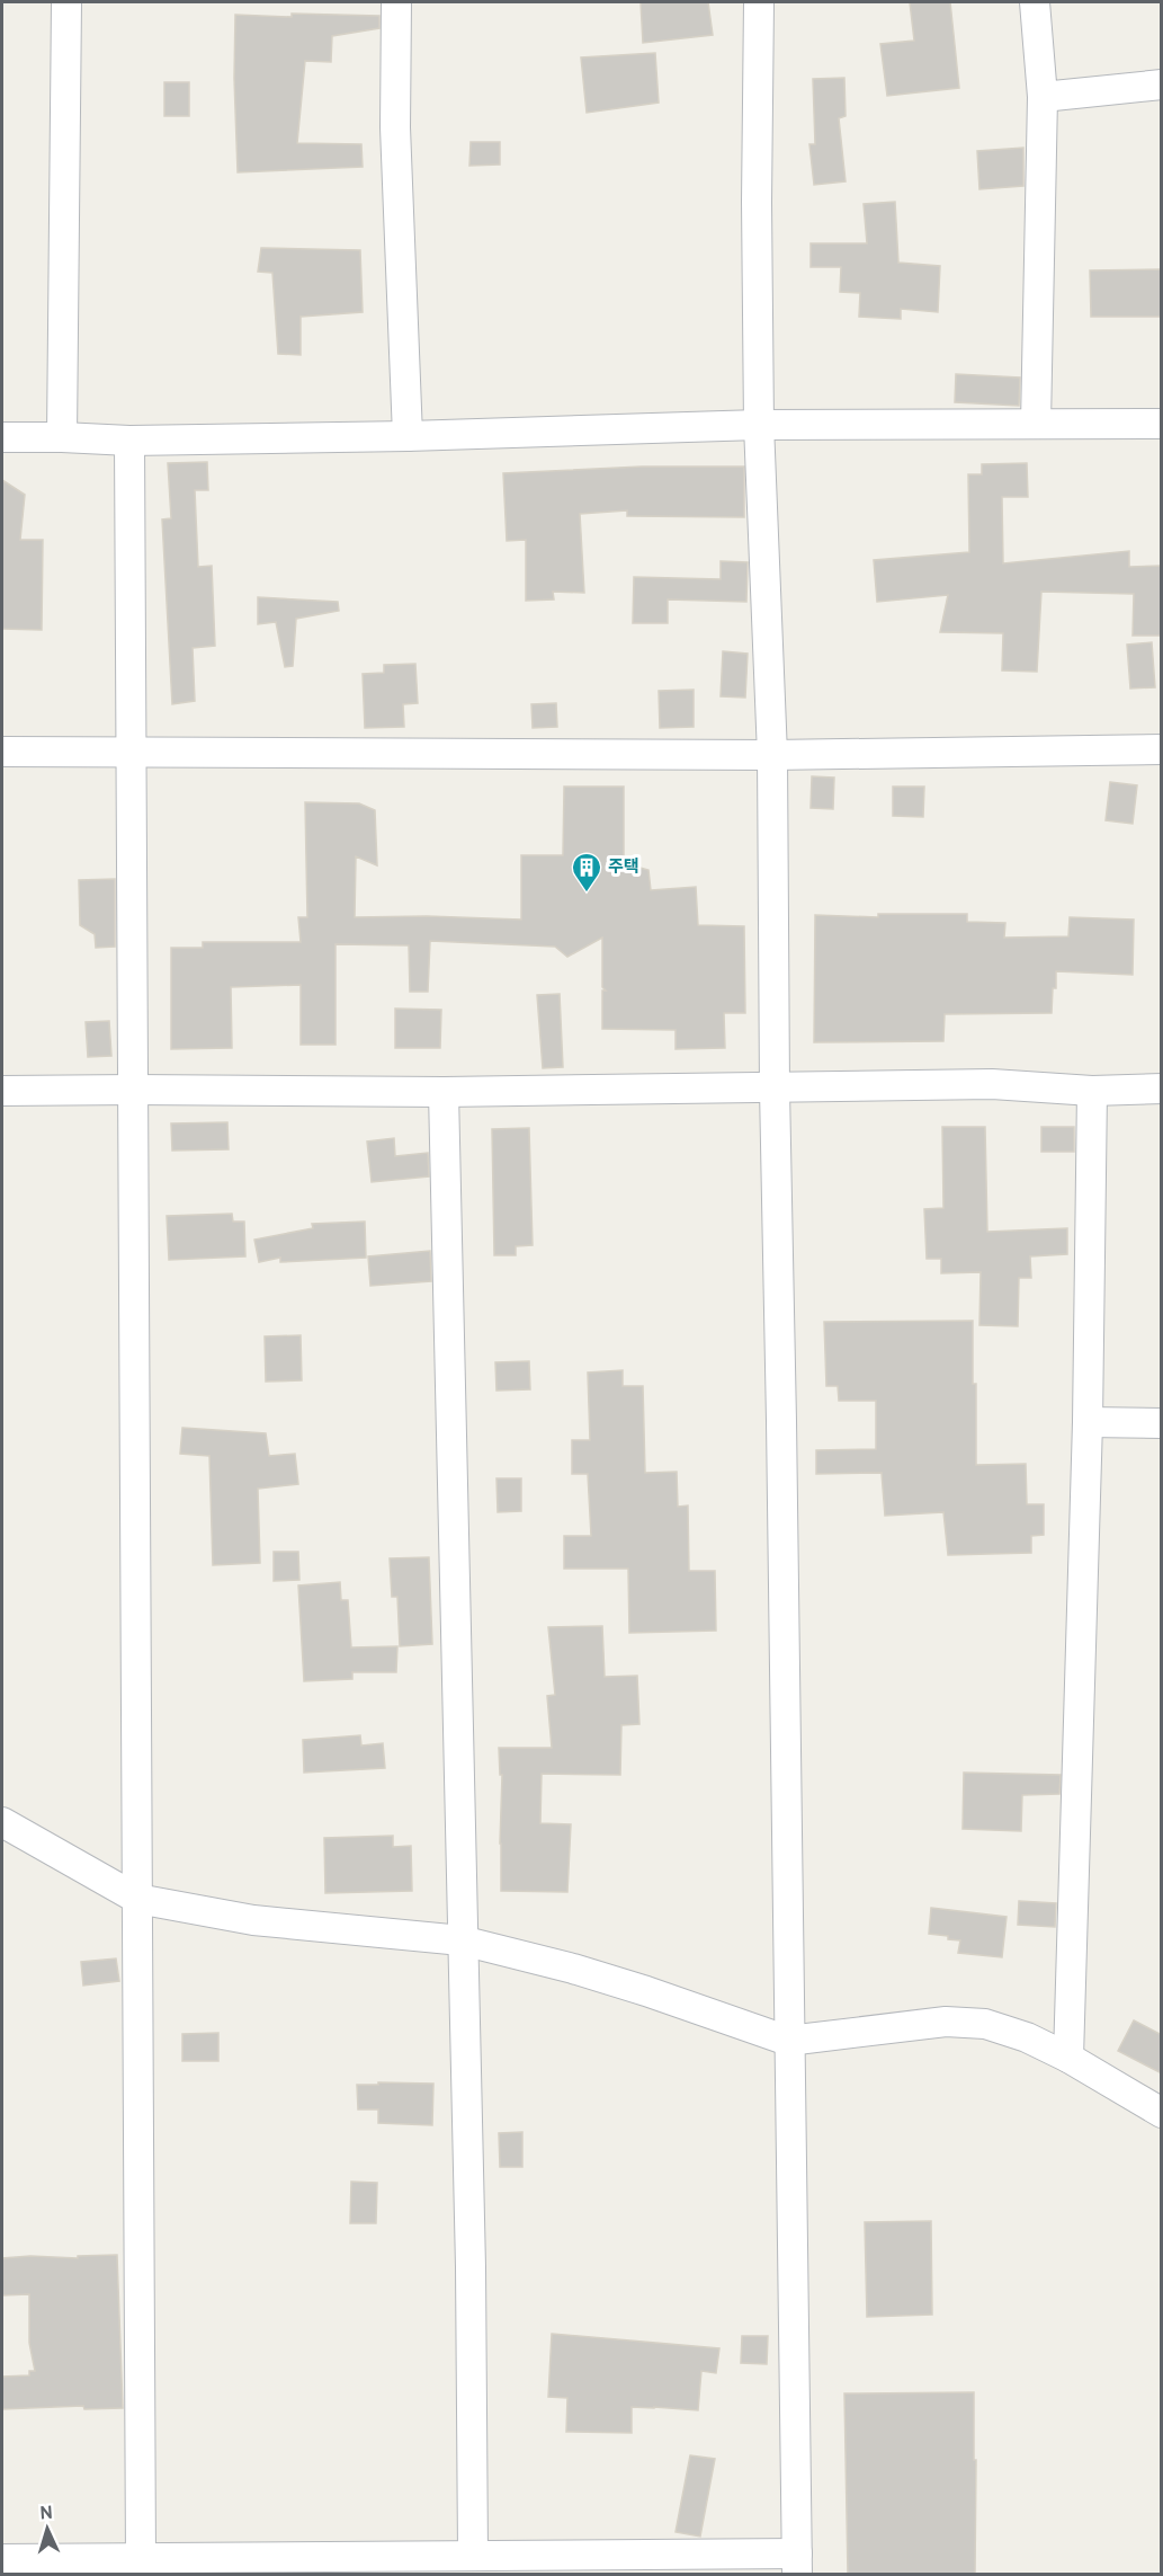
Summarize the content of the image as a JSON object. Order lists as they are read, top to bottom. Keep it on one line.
{"places":{"building":["주택"]},"north":"top"}
